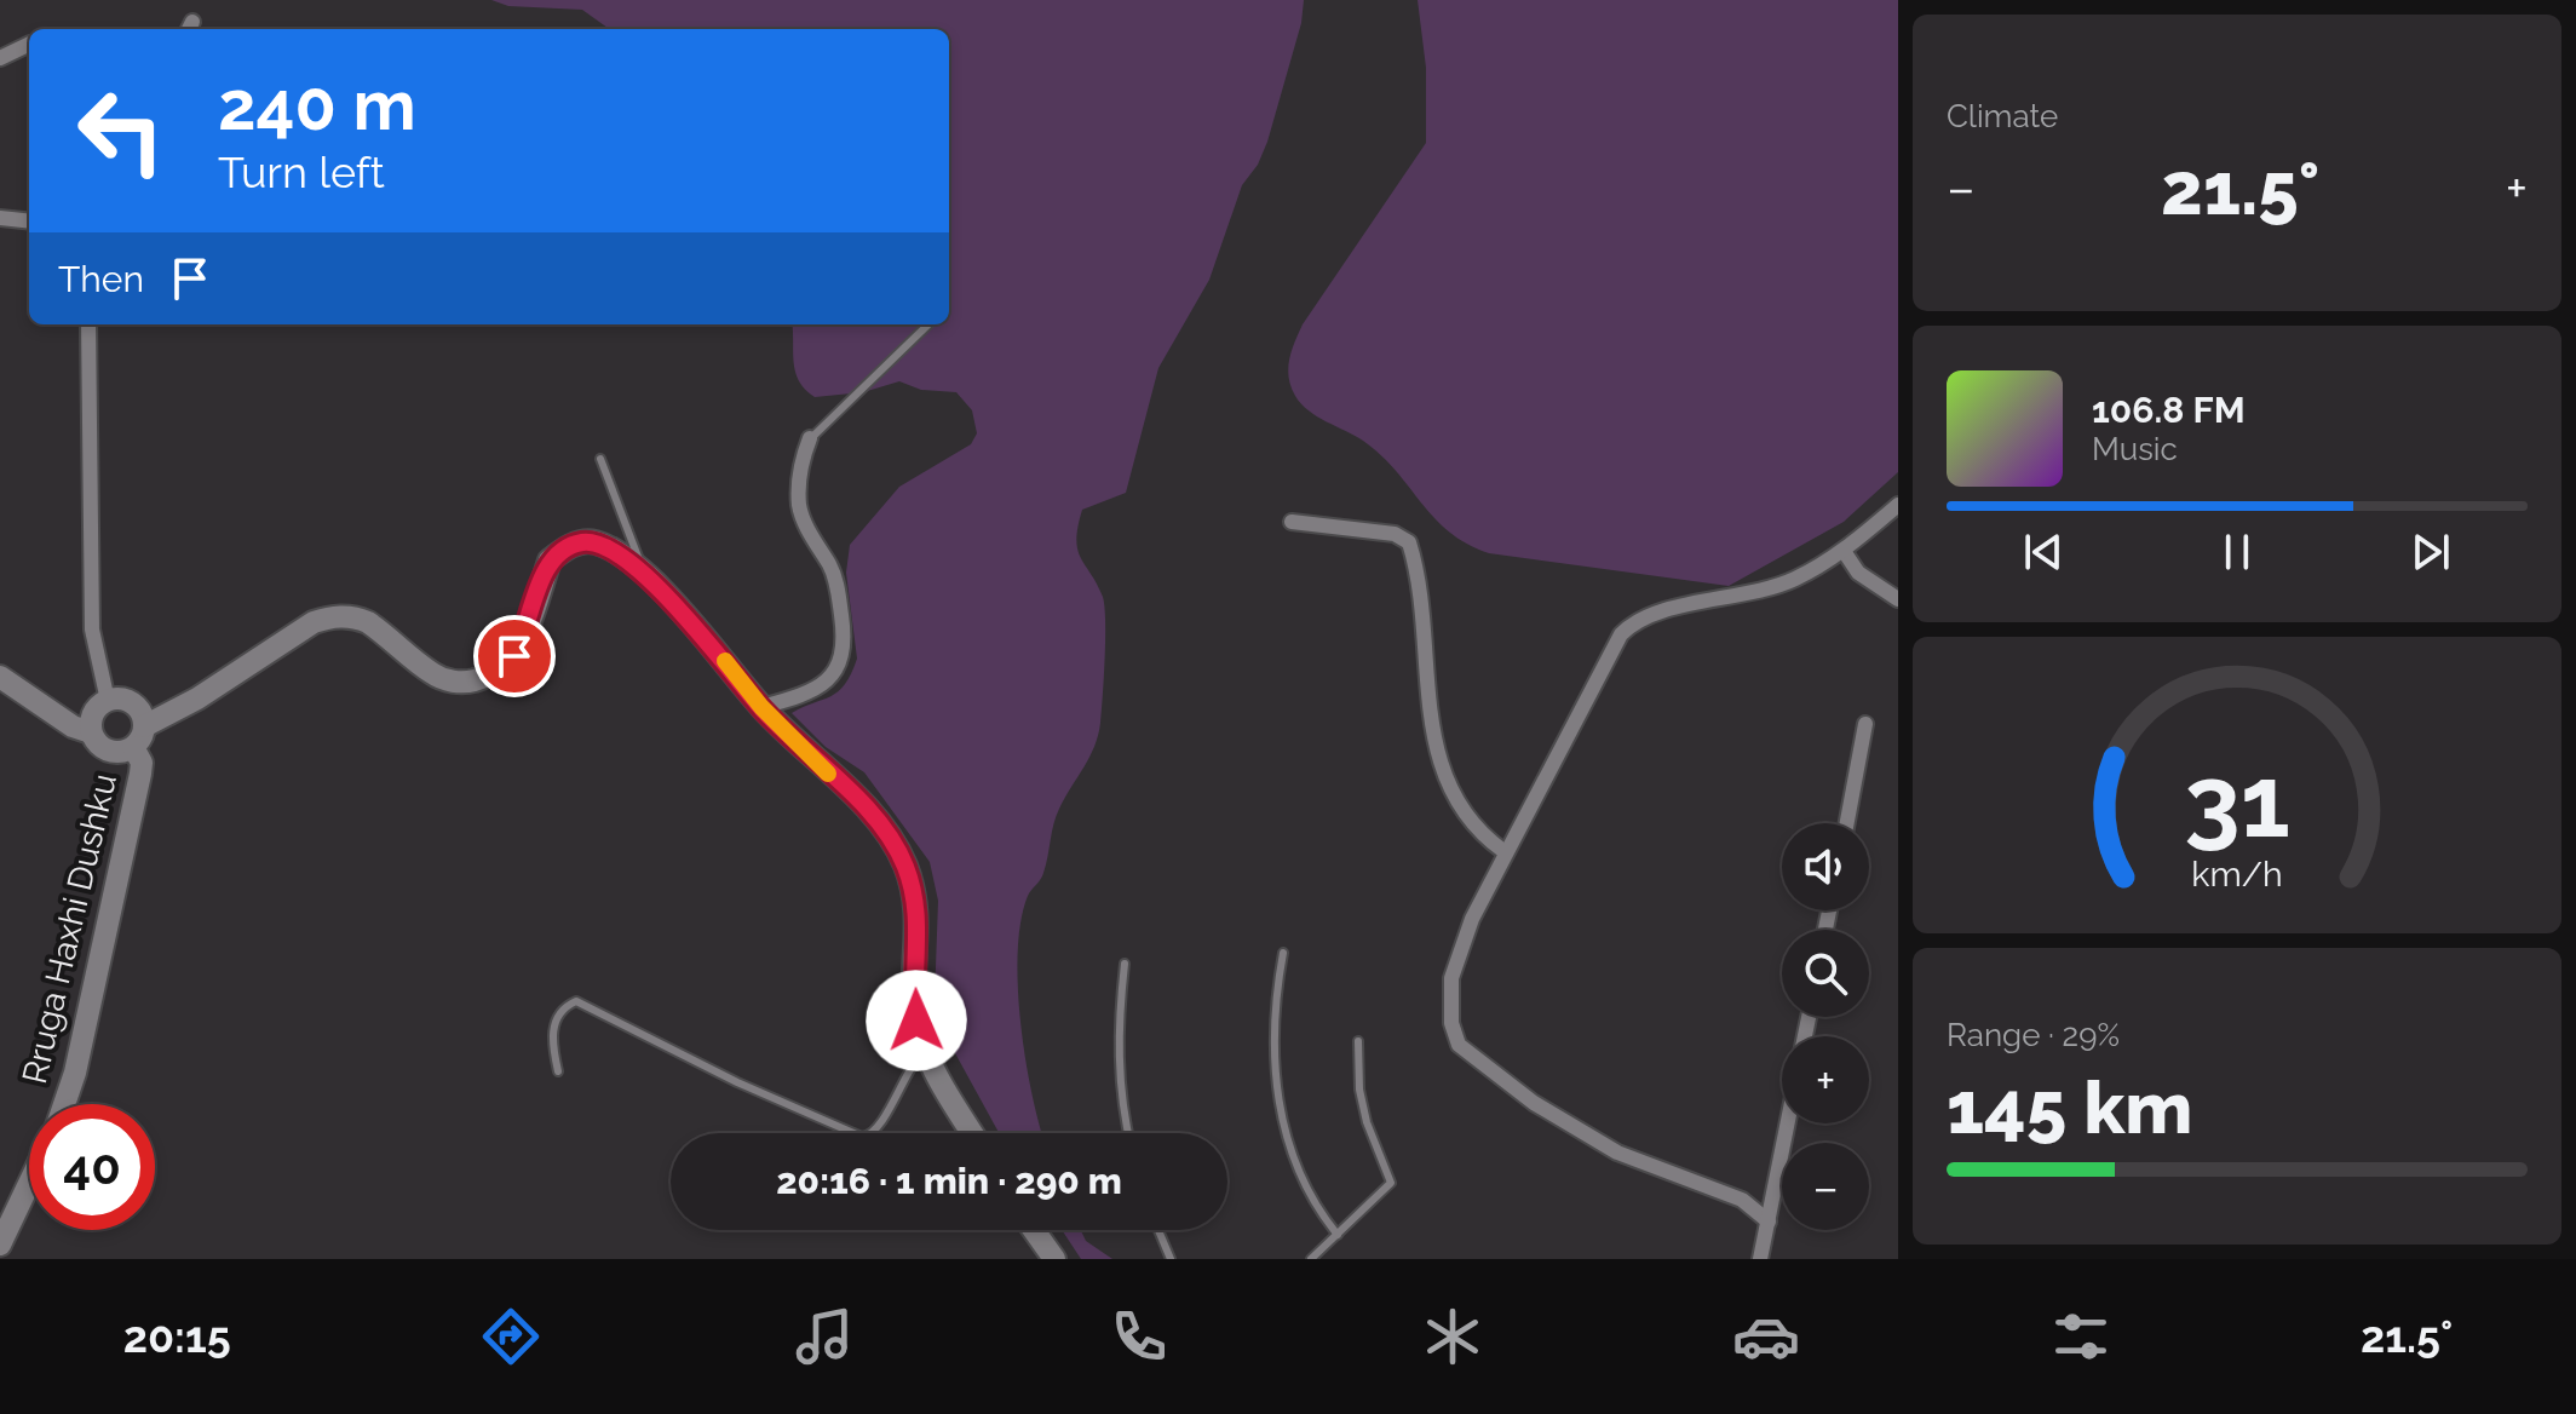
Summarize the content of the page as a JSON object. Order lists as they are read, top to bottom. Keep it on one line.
{"streets":{"street":["Rruga Haxhi Dushku"]},"page":{"tile":["Climate",["Range · 29%","145 km"]],"turn":["240 m","Turn left"],"heat":["−","21.5°","+"],"then":"Then","song":["106.8 FM","Music"],"map_buttons":["+","−"],"limit":"40","trip":"20:16 · 1 min · 290 m","tabs":["20:15","21.5°"],"gauge":["31","km/h"]}}
